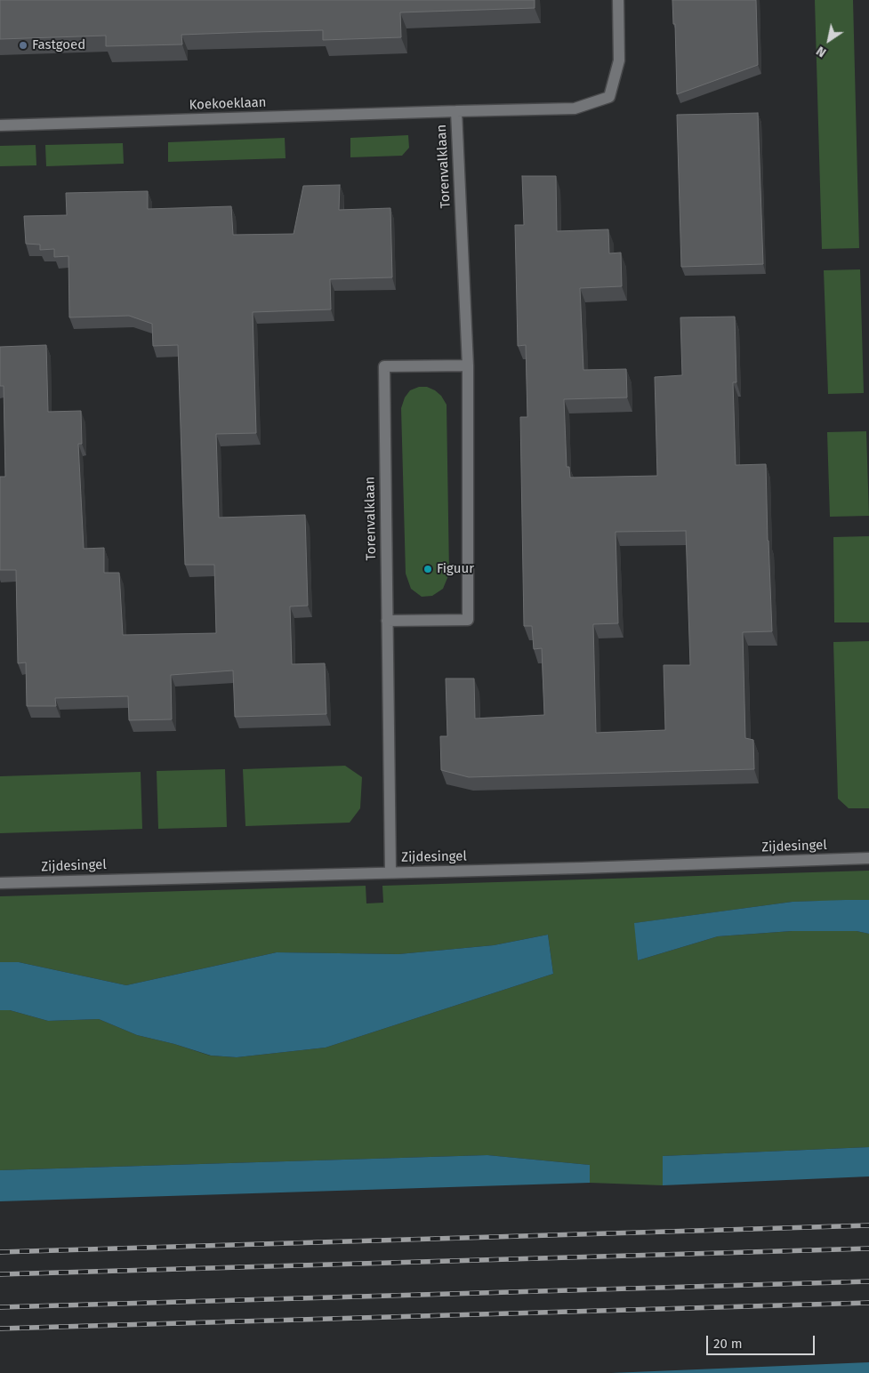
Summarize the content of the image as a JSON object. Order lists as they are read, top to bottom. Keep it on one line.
{"streets":{"street":["Koekoeklaan","Torenvalklaan","Zijdesingel"]},"crossings":[["Koekoeklaan","Torenvalklaan"],["Torenvalklaan","Zijdesingel"]],"places":["Fastgoed","Figuur"],"scale_bar":"20 m","north":"bottom left"}
